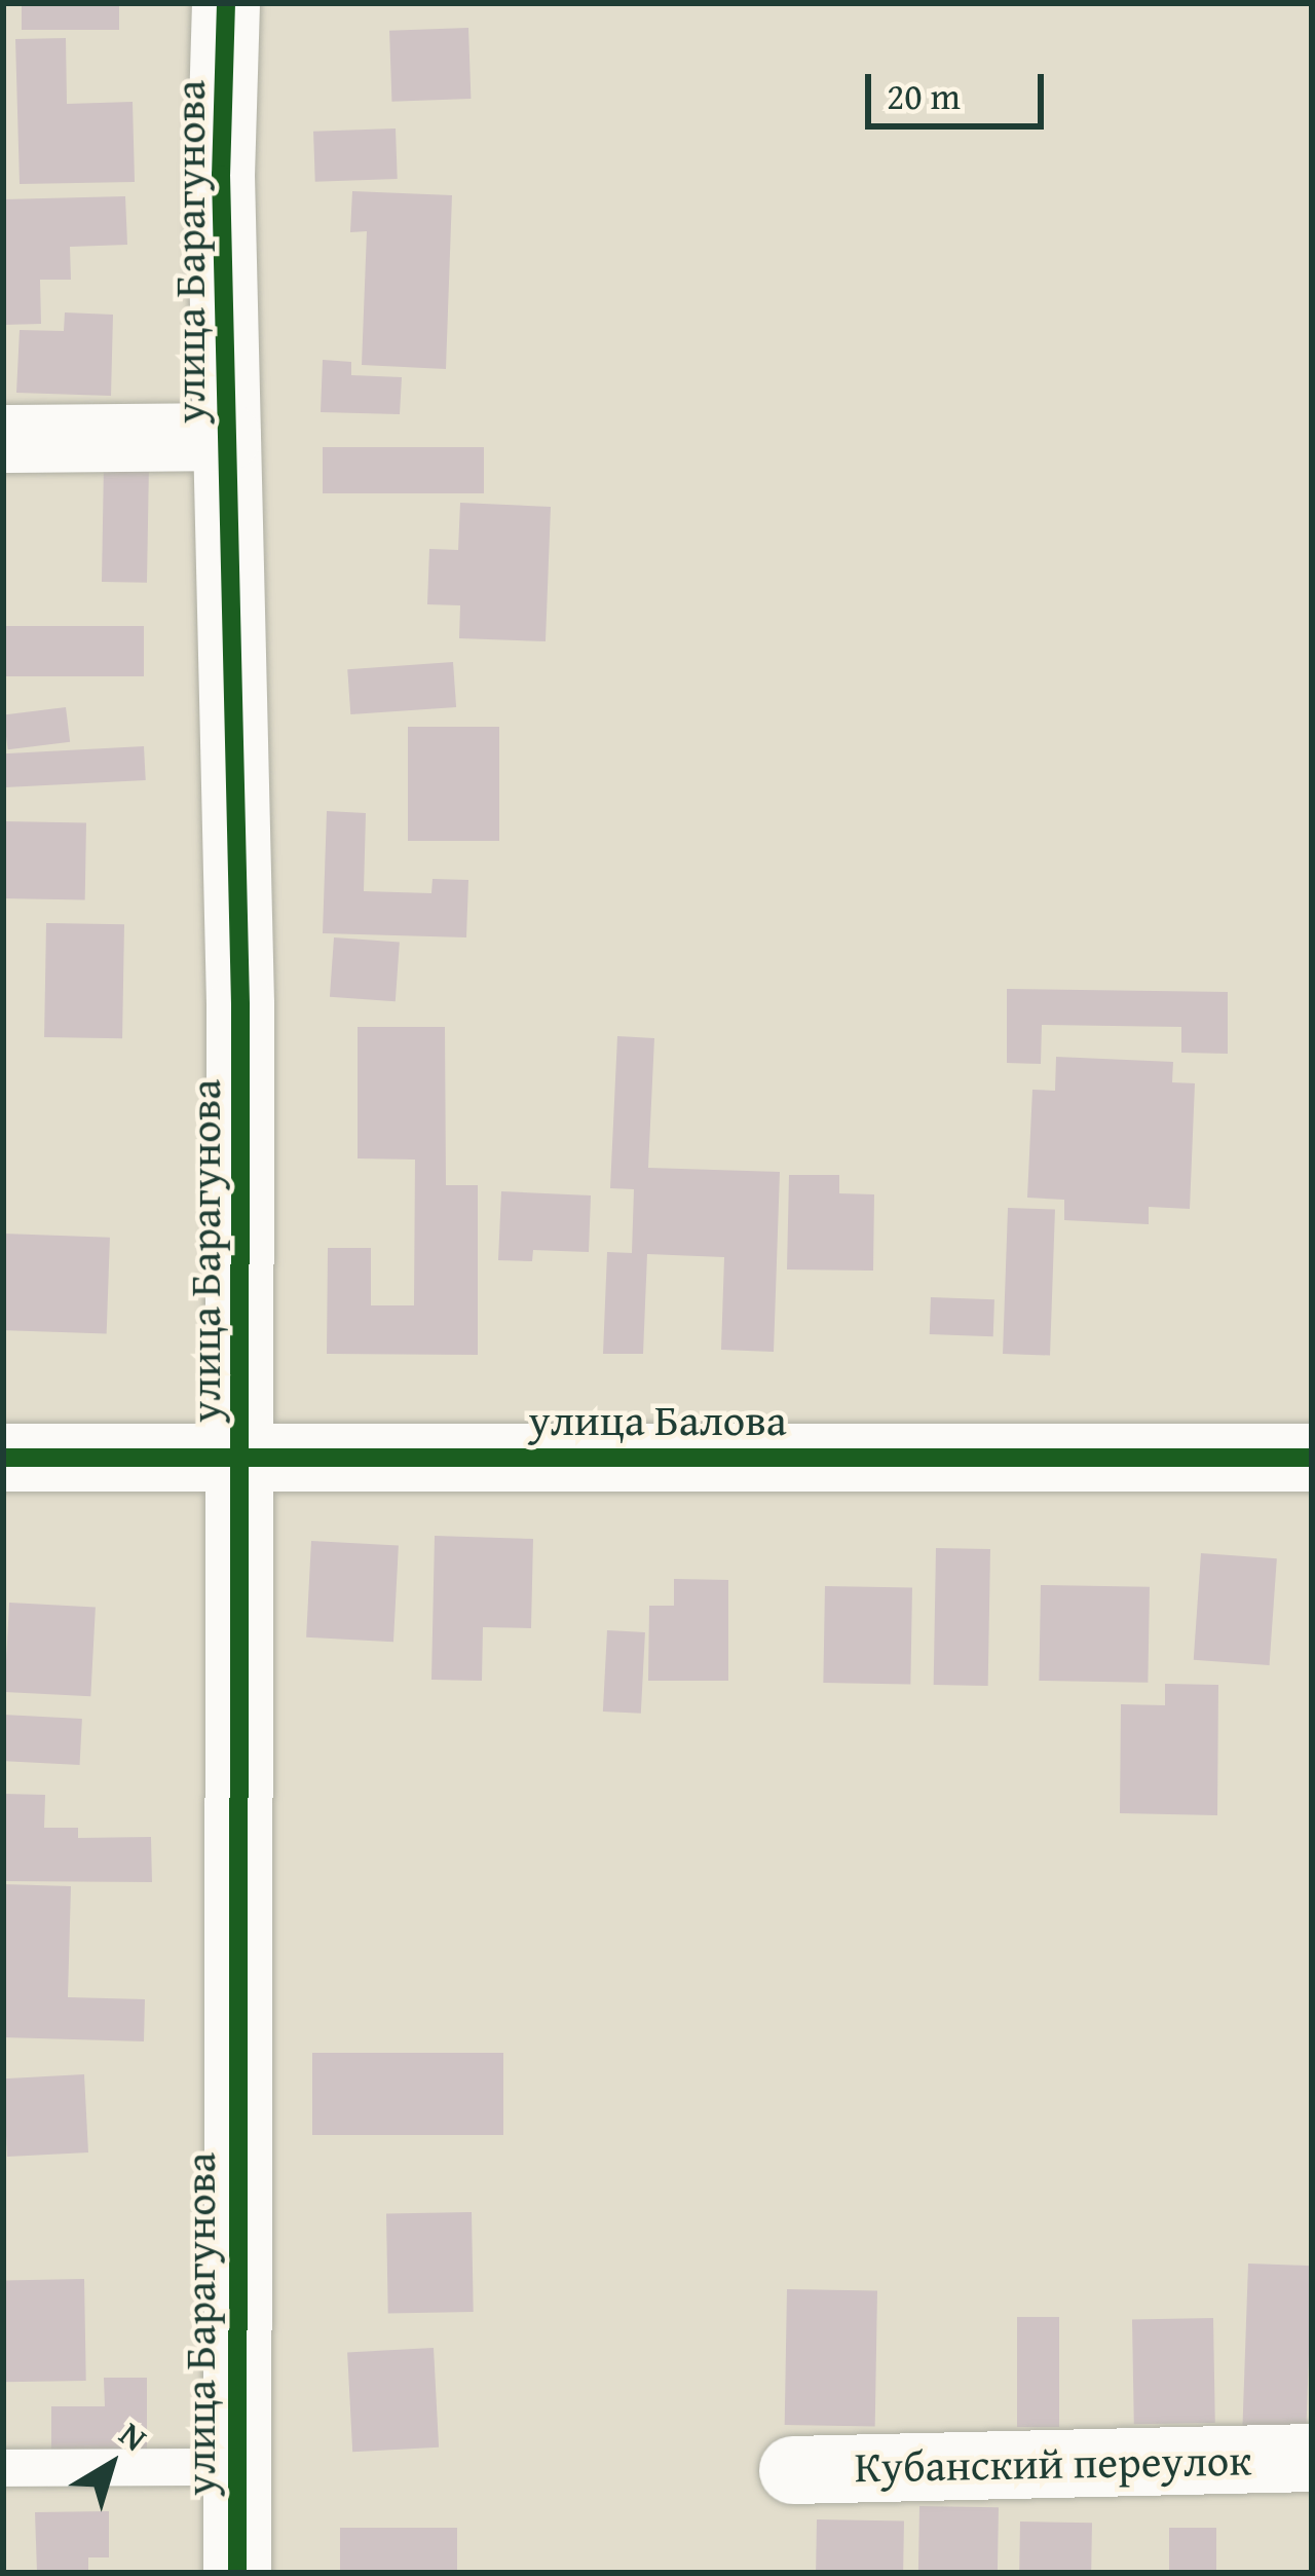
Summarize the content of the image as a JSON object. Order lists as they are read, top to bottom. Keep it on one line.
{"streets":{"street":["улица Барагунова","улица Балова","Кубанский переулок"]},"crossings":[["улица Барагунова","улица Балова"]],"scale_bar":"20 m","north":"top right"}
